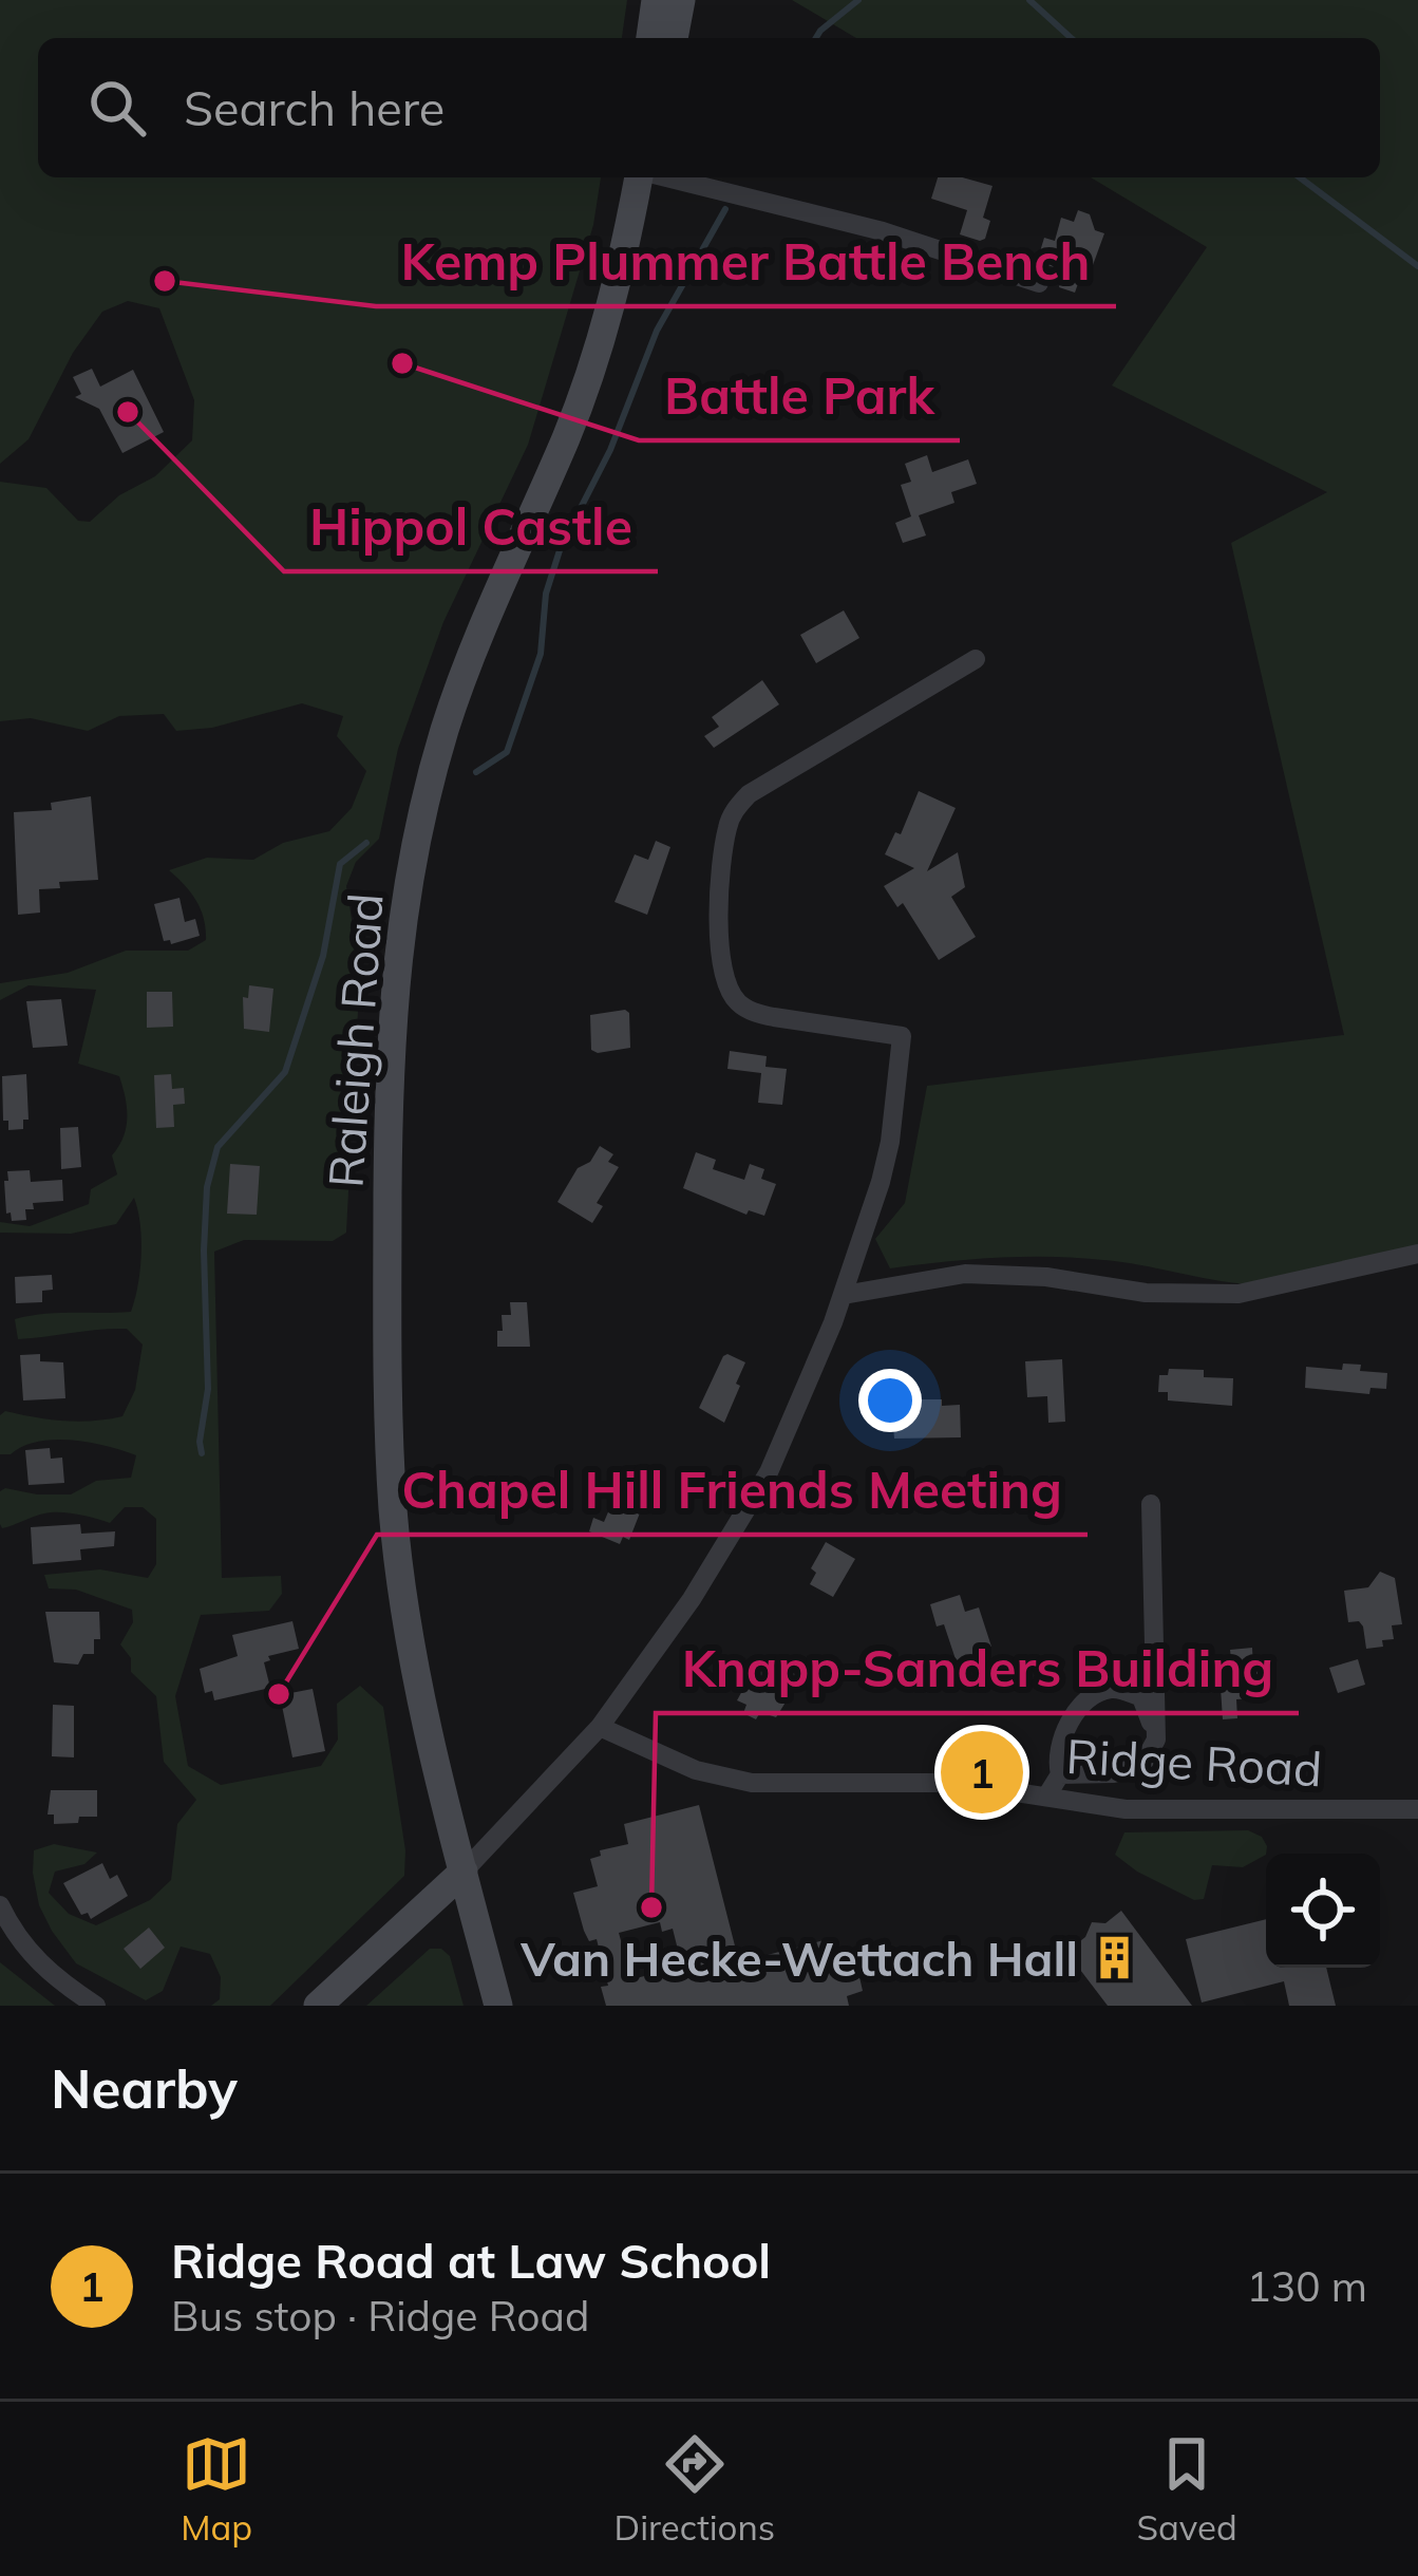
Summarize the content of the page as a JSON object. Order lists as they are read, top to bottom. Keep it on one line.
{"streets":{"main road":["Raleigh Road"],"street":["Ridge Road"]},"places":{"other":["Kemp Plummer Battle Bench","Battle Park","Hippol Castle","Chapel Hill Friends Meeting","Knapp-Sanders Building"],"building":["Van Hecke-Wettach Hall"]},"page":{"search":"Search here","pins":"1","heading":"Nearby","list":[{"mark":"1","name":"Ridge Road at Law School","note":"Bus stop · Ridge Road","value":"130 m"}],"nav":["Map","Directions","Saved"]}}
